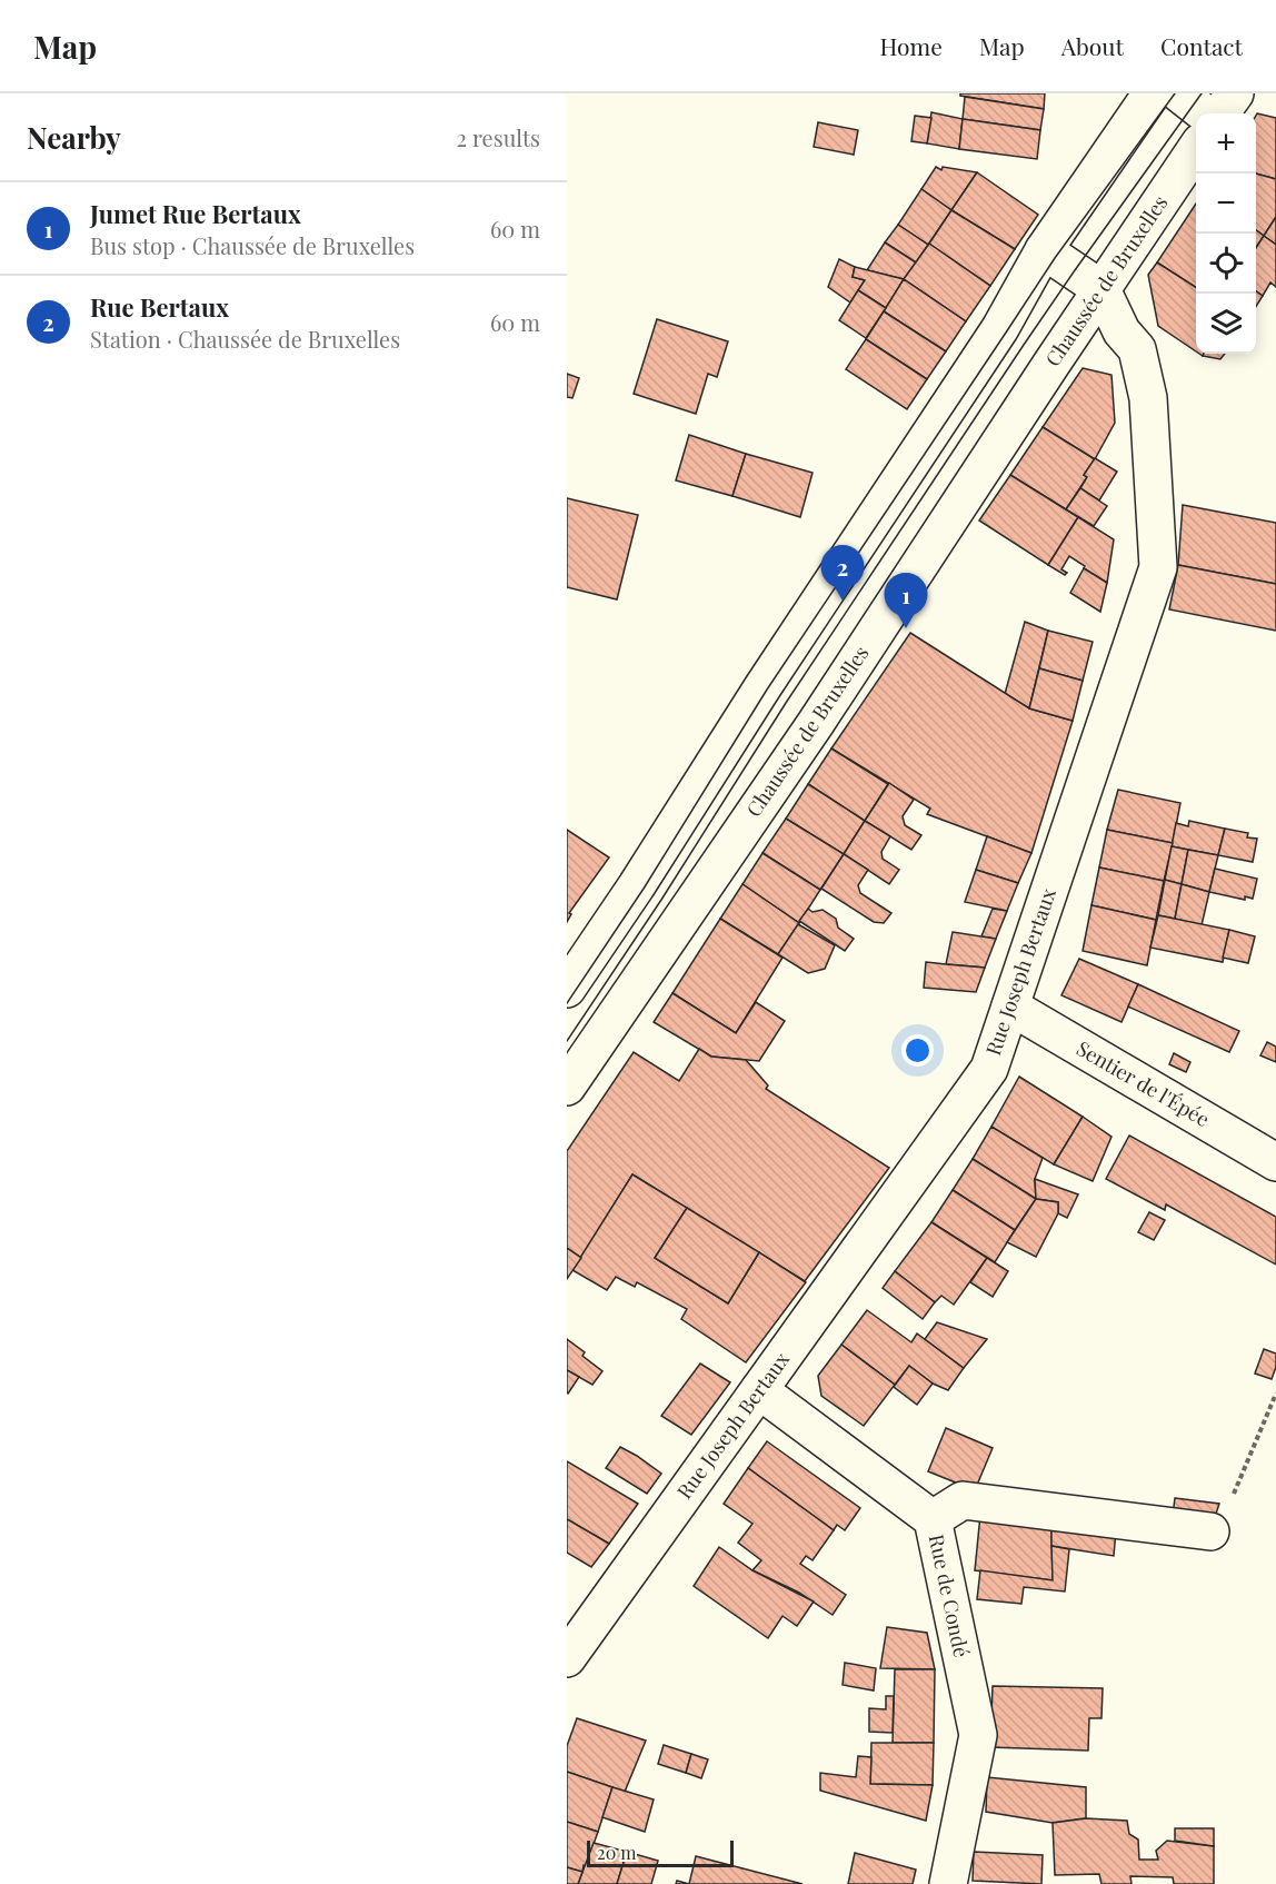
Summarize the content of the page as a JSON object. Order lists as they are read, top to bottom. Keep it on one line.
{"streets":{"street":["Chaussée de Bruxelles","Rue Joseph Bertaux","Sentier de l'Épée","Rue de Condé"]},"crossings":[["Chaussée de Bruxelles","Rue Joseph Bertaux"],["Rue Joseph Bertaux","Sentier de l'Épée"],["Rue Joseph Bertaux","Rue de Condé"]],"scale_bar":"20 m","page":{"header":"Map","nav":["Home","Map","About","Contact"],"heading":["Nearby","2 results"],"map_buttons":["+","−"],"list":[{"mark":"1","name":"Jumet Rue Bertaux","note":"Bus stop · Chaussée de Bruxelles","value":"60 m"},{"mark":"2","name":"Rue Bertaux","note":"Station · Chaussée de Bruxelles","value":"60 m"}],"pins":["2","1"],"scale":"20 m"}}
